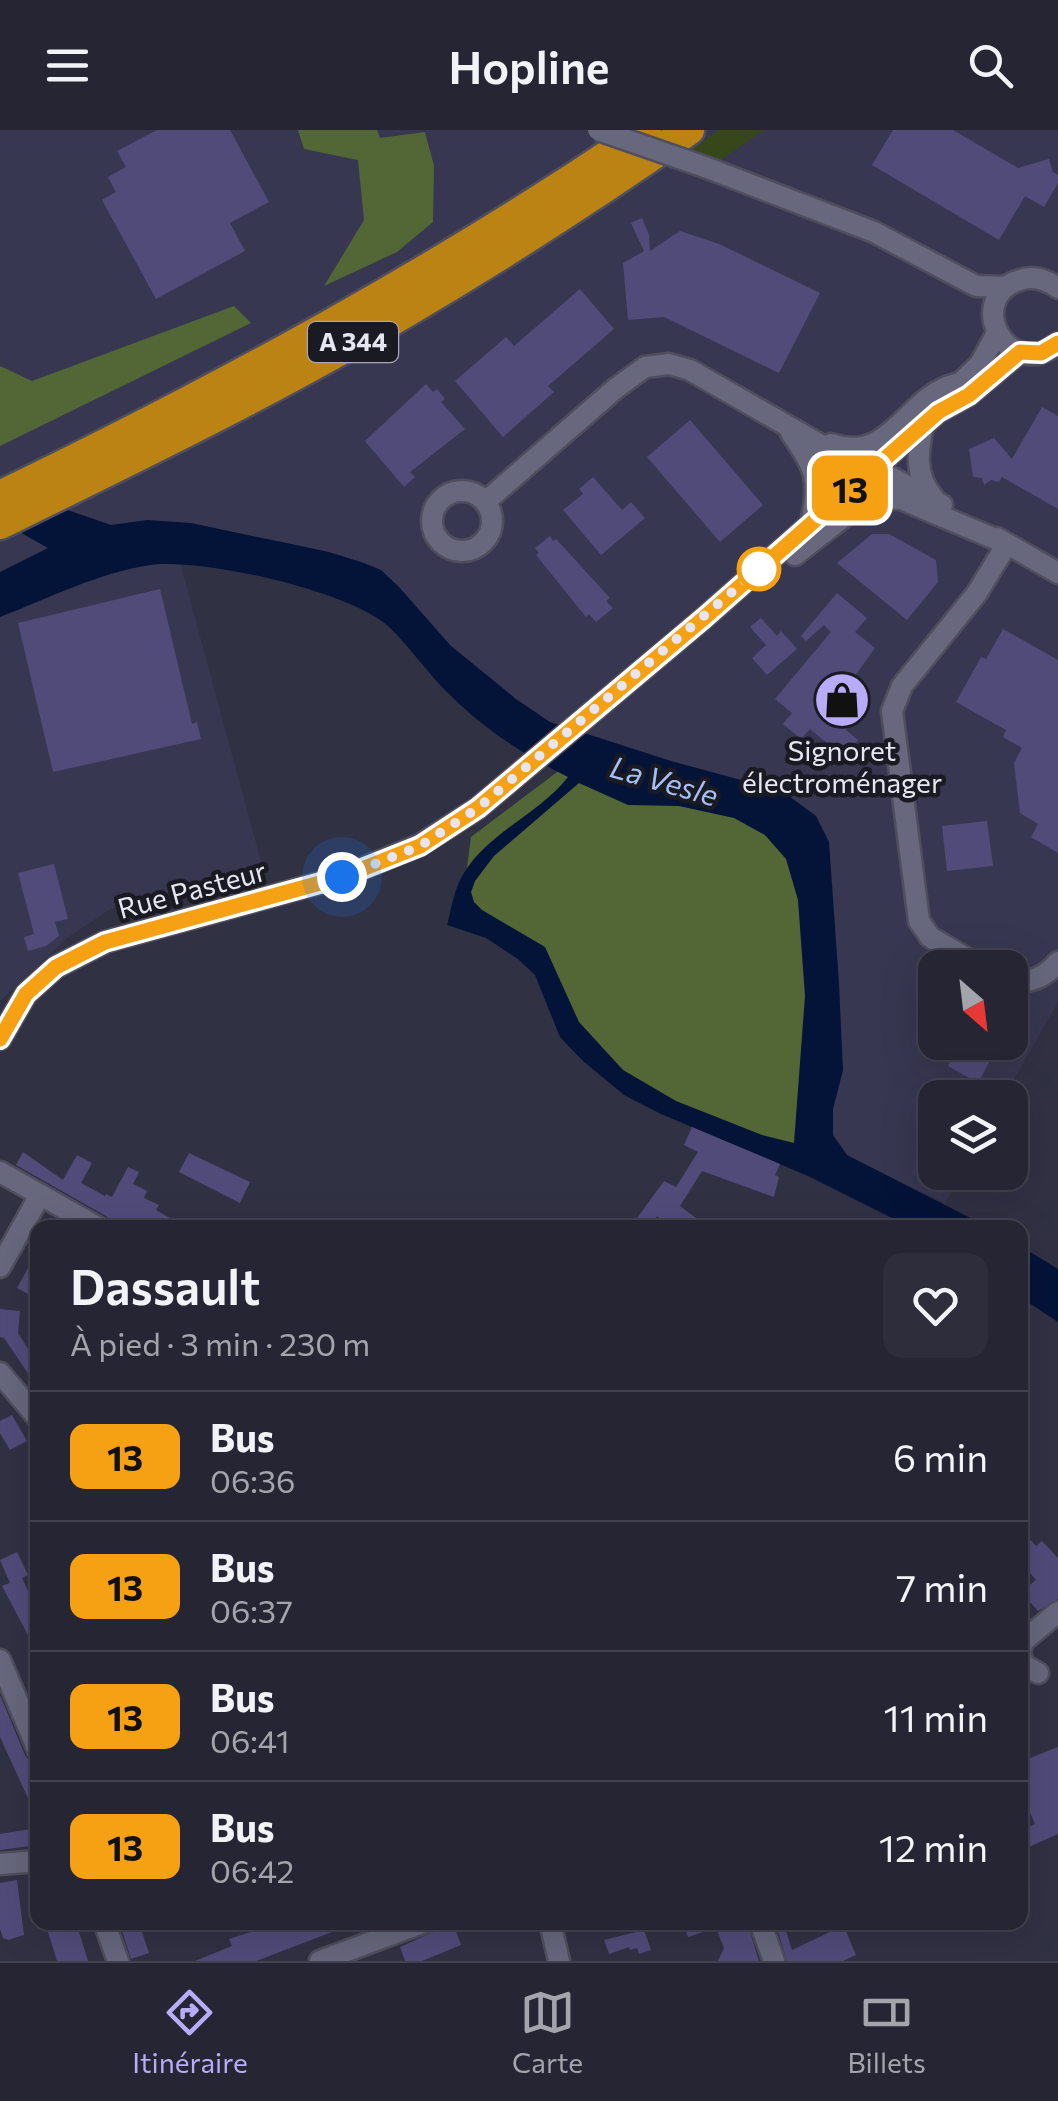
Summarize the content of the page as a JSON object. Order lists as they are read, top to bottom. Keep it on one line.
{"streets":{"highway":["A 344"],"street":["Rue Pasteur"]},"water":["La Vesle"],"places":{"shop":["Signoret électroménager"]},"lines":["bus line 13"],"north":"bottom right","page":{"header":"Hopline","on_map":"13","heading":["Dassault","À pied · 3 min · 230 m"],"list":[{"mark":"13","name":"Bus","note":"06:36","value":"6 min"},{"mark":"13","name":"Bus","note":"06:37","value":"7 min"},{"mark":"13","name":"Bus","note":"06:41","value":"11 min"},{"mark":"13","name":"Bus","note":"06:42","value":"12 min"}],"tabs":["Itinéraire","Carte","Billets"]}}
